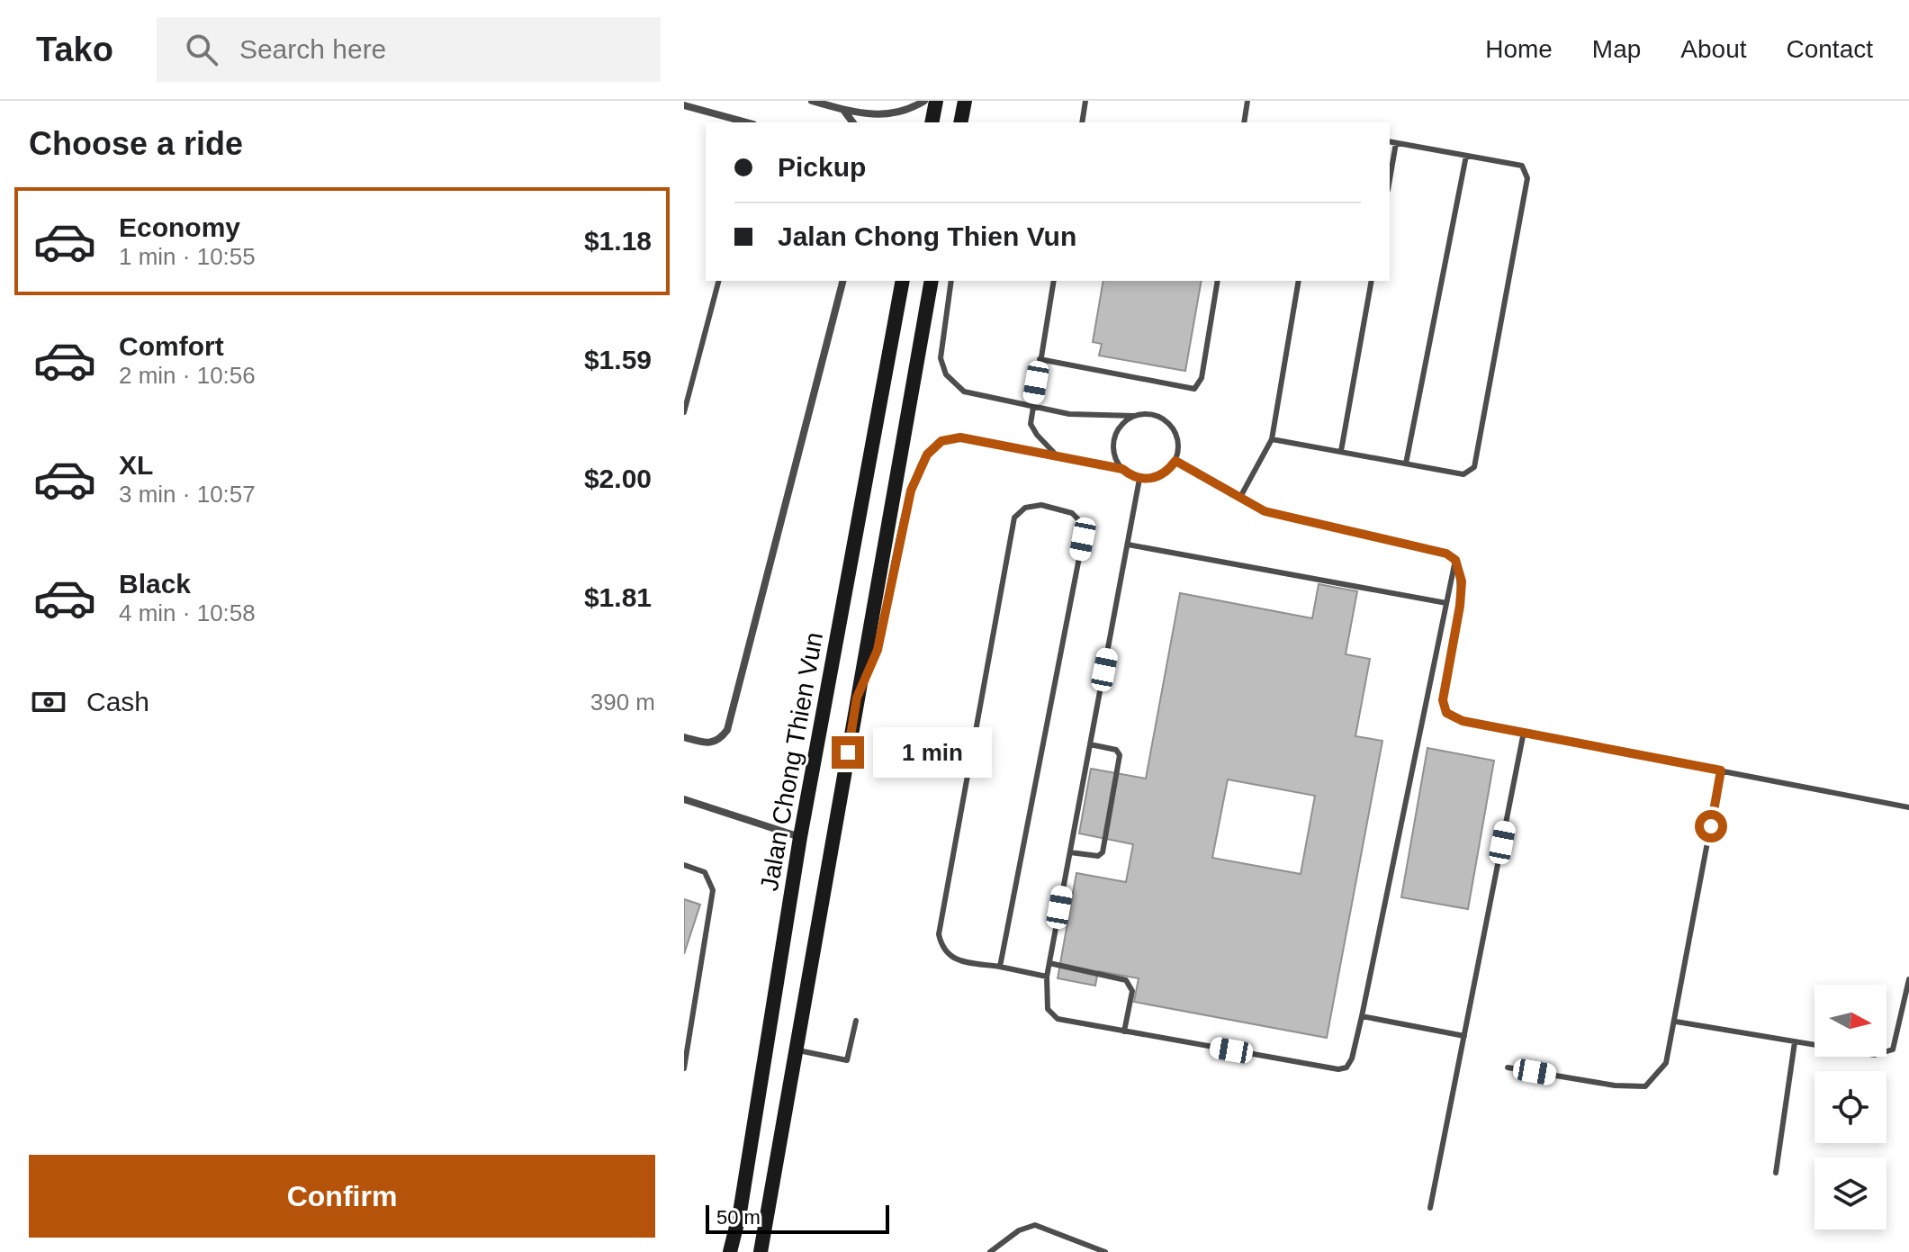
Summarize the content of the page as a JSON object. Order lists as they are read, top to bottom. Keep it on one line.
{"streets":{"main road":["Jalan Chong Thien Vun"]},"scale_bar":"50 m","north":"right","page":{"header":"Tako","search":"Search here","nav":["Home","Map","About","Contact"],"heading":"Choose a ride","banner":["Pickup","Jalan Chong Thien Vun"],"list":[{"name":"Economy","note":"1 min · 10:55","value":"$1.18"},{"name":"Comfort","note":"2 min · 10:56","value":"$1.59"},{"name":"XL","note":"3 min · 10:57","value":"$2.00"},{"name":"Black","note":"4 min · 10:58","value":"$1.81"}],"pay":["Cash","390 m"],"bubble":"1 min","buttons":"Confirm","scale":"50 m"}}
